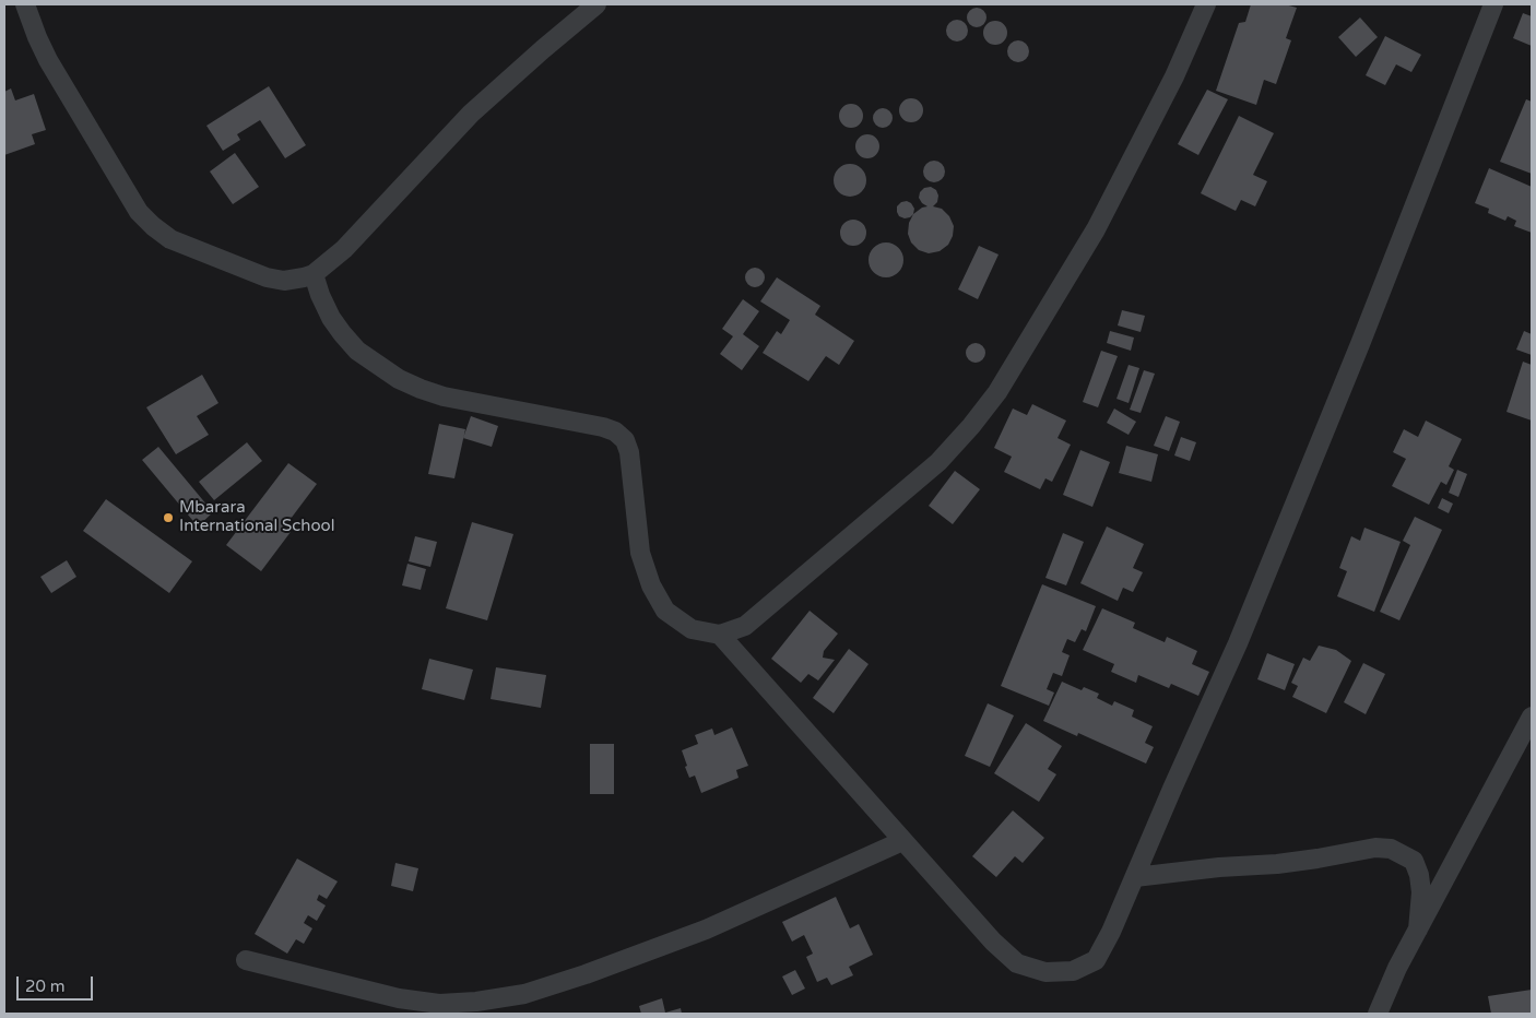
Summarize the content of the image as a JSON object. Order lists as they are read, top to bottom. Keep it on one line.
{"places":["Mbarara International School"],"scale_bar":"20 m"}
